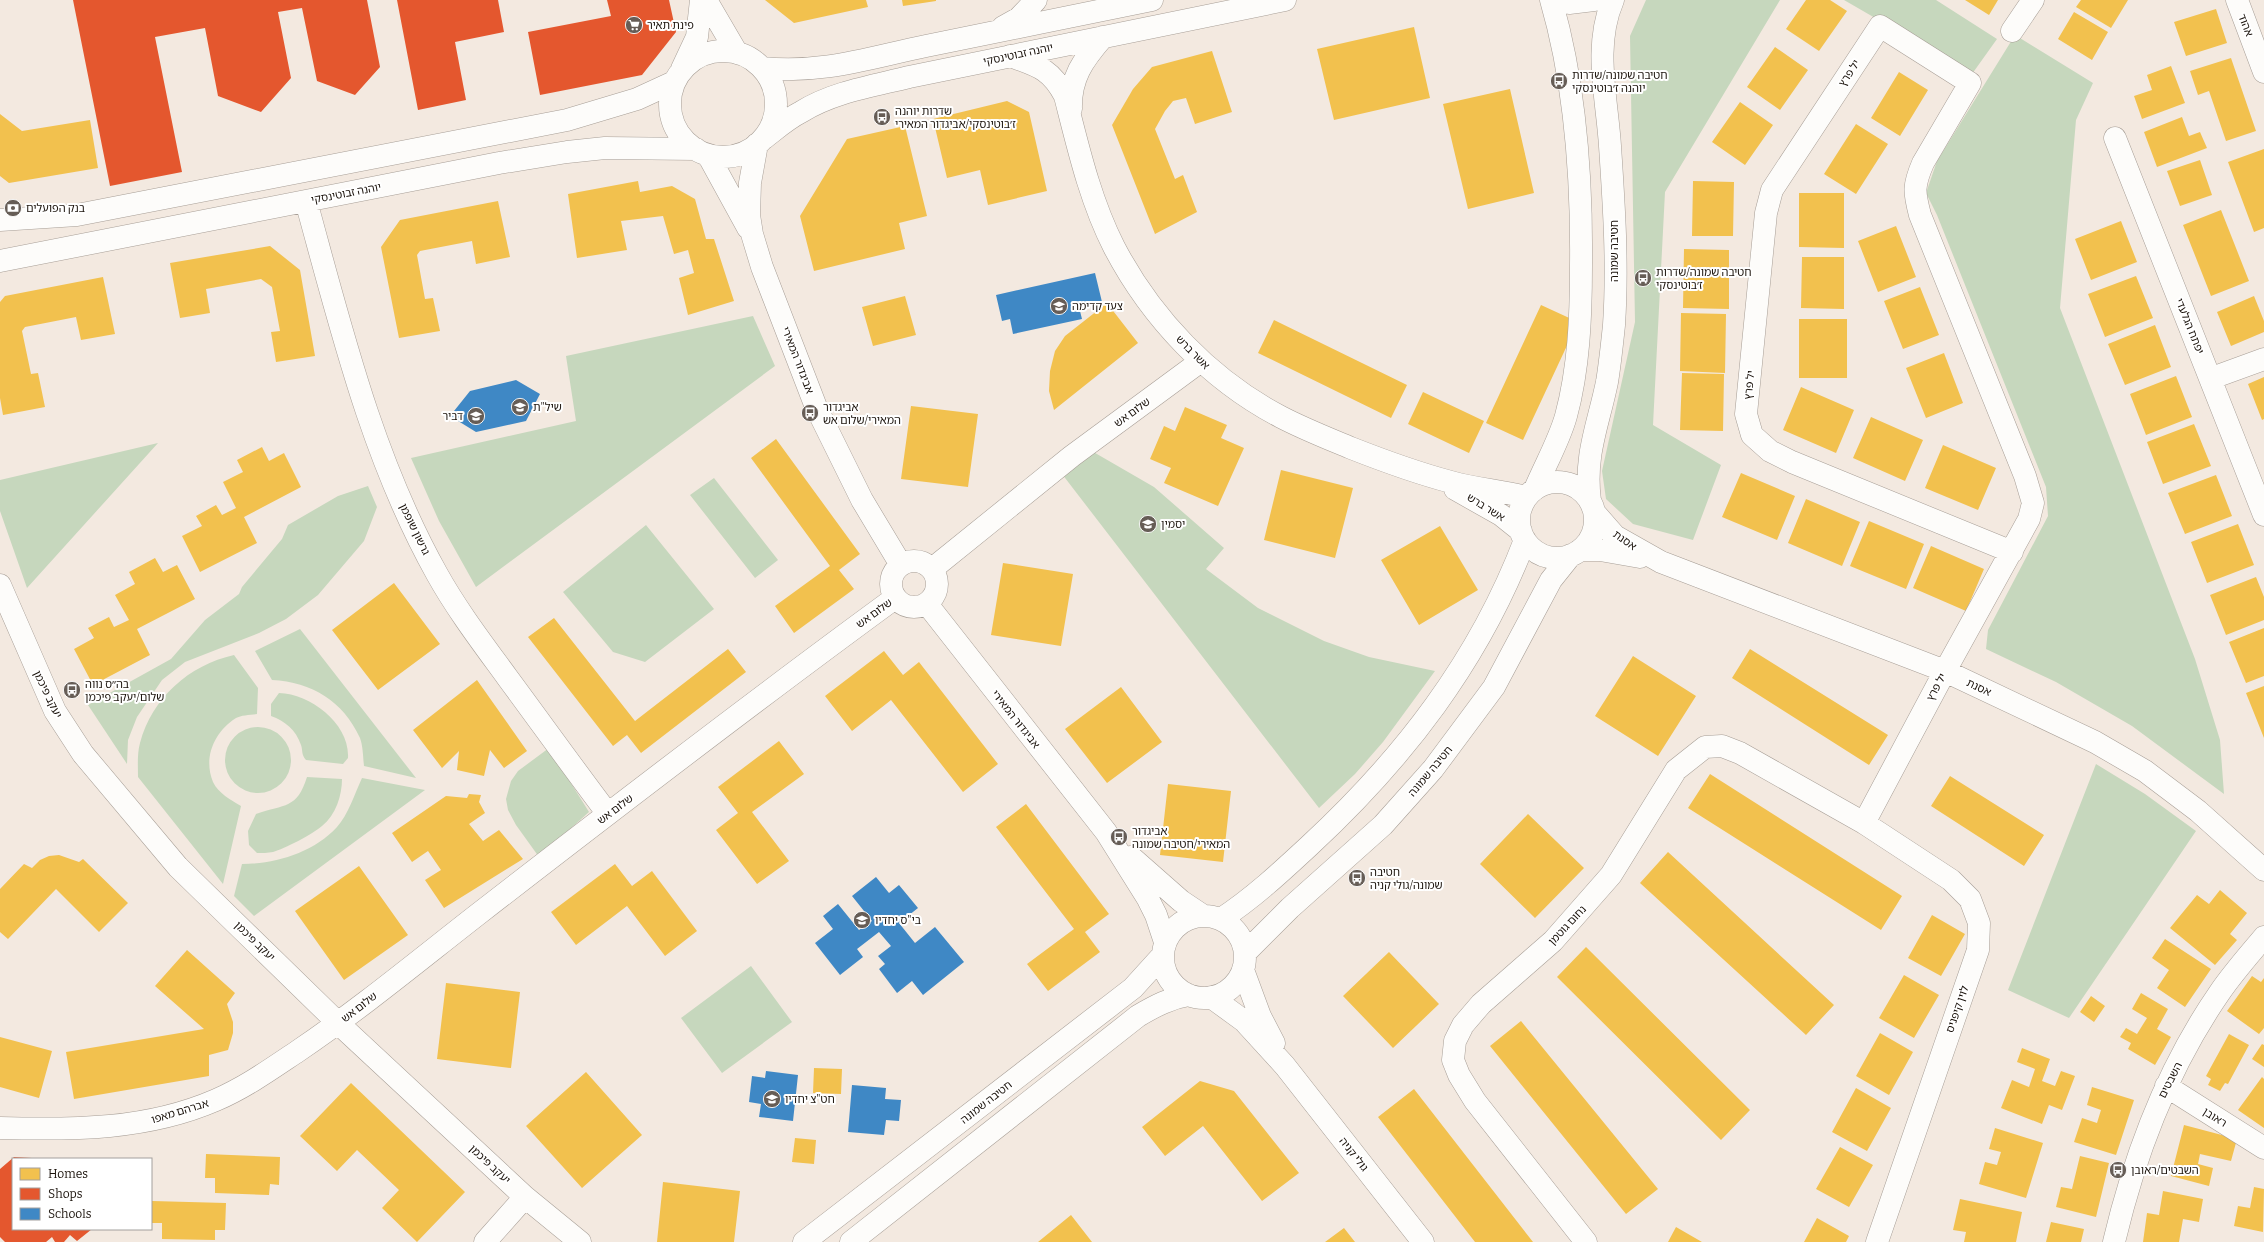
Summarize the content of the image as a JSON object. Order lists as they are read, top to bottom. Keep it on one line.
{"streets":{"street":["אהוד","יוהנה זבוטינסקי","יל פרץ","חטיבה שמונה","יפתח הגלעדי","אשר ברש","אביגדור המאירי","שלום אש","גרשון שופמן","אסנת","יעקב פיכמן","נחום גוטמן","לוין קיפניס","השבטים","אברהם מאפו","ראובן","גולי קניה"]},"crossings":[["יוהנה זבוטינסקי","אשר ברש"],["יוהנה זבוטינסקי","אביגדור המאירי"],["יוהנה זבוטינסקי","גרשון שופמן"],["יל פרץ","אסנת"],["יל פרץ","נחום גוטמן"],["יל פרץ","לוין קיפניס"],["חטיבה שמונה","אשר ברש"],["חטיבה שמונה","אביגדור המאירי"],["חטיבה שמונה","אסנת"],["חטיבה שמונה","גולי קניה"],["אשר ברש","שלום אש"],["אשר ברש","אסנת"],["אביגדור המאירי","שלום אש"],["אביגדור המאירי","גולי קניה"],["שלום אש","גרשון שופמן"],["שלום אש","יעקב פיכמן"],["שלום אש","אברהם מאפו"],["יעקב פיכמן","אברהם מאפו"],["נחום גוטמן","לוין קיפניס"],["השבטים","ראובן"]],"places":{"supermarket":["פינת תאיר"],"bus stop":["חטיבה שמונה/שדרות יוהנה ז׳בוטינסקי","שדרות יוהנה ז׳בוטינסקי/אביגדור המאירי","חטיבה שמונה/שדרות ז׳בוטינסקי","אביגדור המאירי/שלום אש","בה״ס נווה שלום/יעקב פיכמן","אביגדור המאירי/חטיבה שמונה","חטיבה שמונה/גולי קניה","השבטים/ראובן"],"bank":["בנק הפועלים"],"school or university":["צעד קדימה","שיל\"ת","דביר","יסמין","בי\"ס יחדיו","חט\"צ יחדיו"]},"legend":["Homes","Shops","Schools"]}
